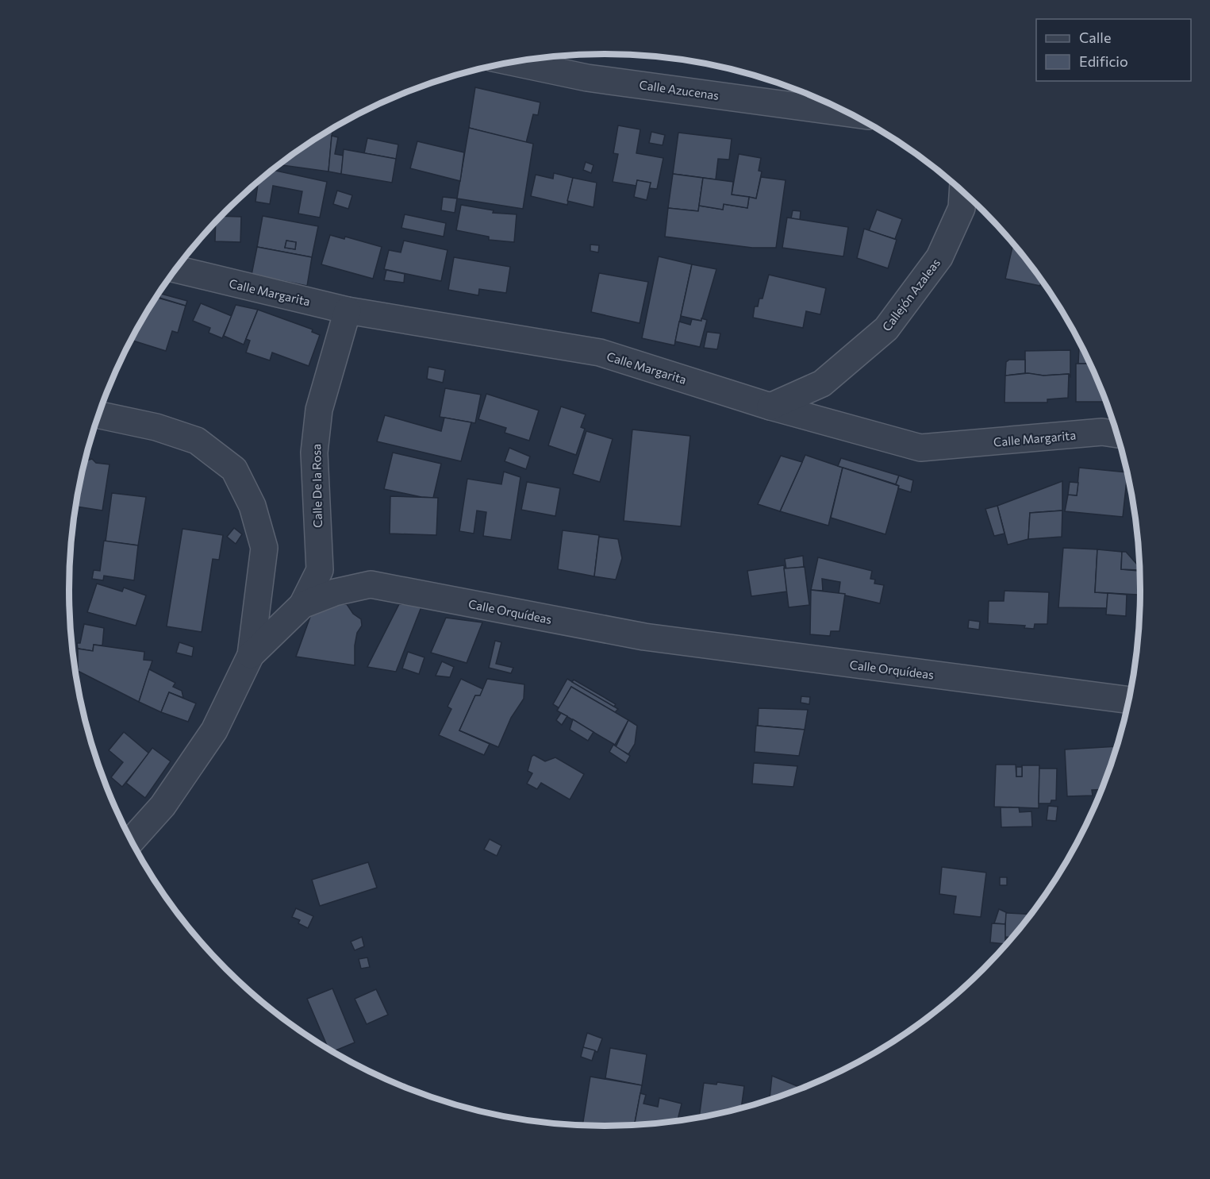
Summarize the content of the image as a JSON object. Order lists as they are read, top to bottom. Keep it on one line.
{"streets":{"street":["Calle Azucenas","Calle Margarita","Callejón Azaleas","Calle De la Rosa","Calle Orquídeas"]},"crossings":[["Calle Margarita","Callejón Azaleas"],["Calle Margarita","Calle De la Rosa"],["Calle De la Rosa","Calle Orquídeas"]],"legend":["Calle","Edificio"]}
